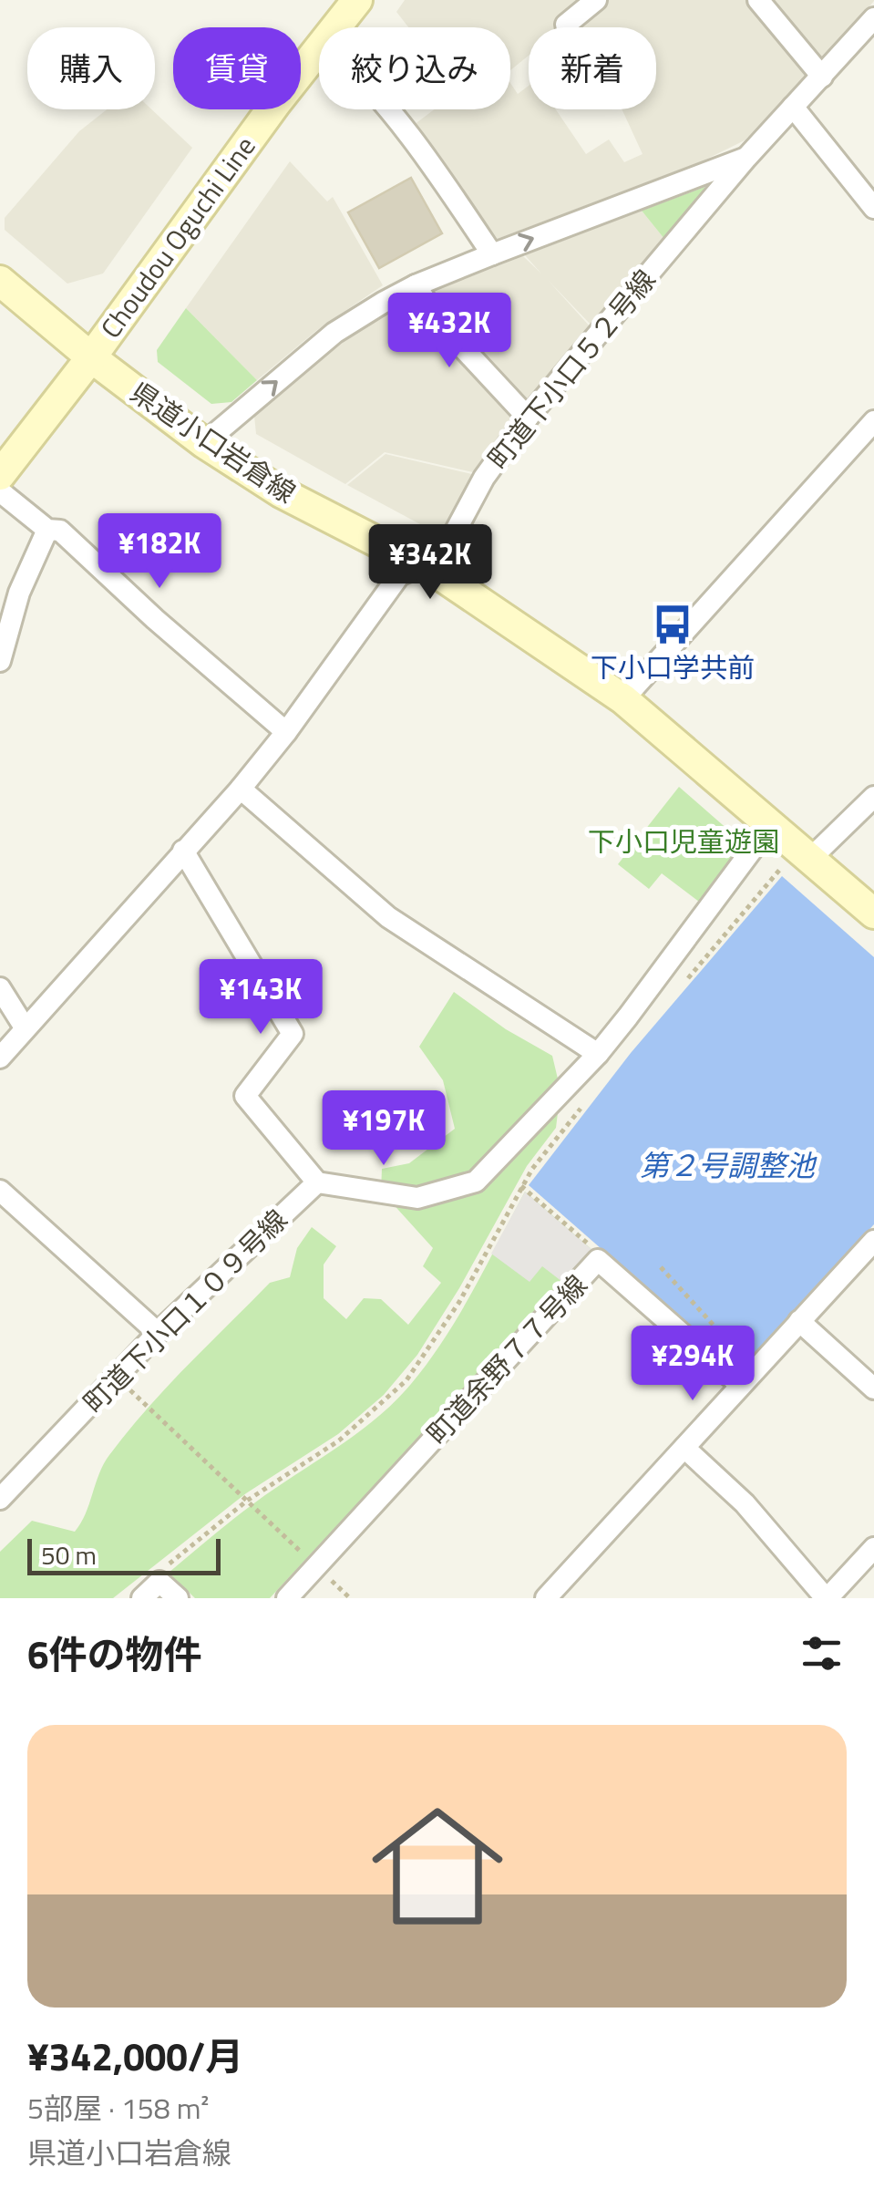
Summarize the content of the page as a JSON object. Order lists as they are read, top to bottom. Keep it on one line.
{"streets":{"main road":["Choudou Oguchi Line","県道小口岩倉線"],"street":["町道下小口５２号線","町道下小口１０９号線","町道余野７７号線"]},"crossings":[["Choudou Oguchi Line","県道小口岩倉線"],["町道下小口５２号線","県道小口岩倉線"]],"water":["第２号調整池"],"parks":["下小口児童遊園"],"places":{"bus stop":["下小口学共前"]},"scale_bar":"50 m","page":{"chip":["購入","賃貸","絞り込み","新着"],"price":["¥432K","¥182K","¥342K","¥143K","¥197K","¥294K"],"scale":"50 m","heading":"6件の物件","list":[{"name":"¥342,000/月","note":"5部屋 · 158 m² · 県道小口岩倉線"}]}}
